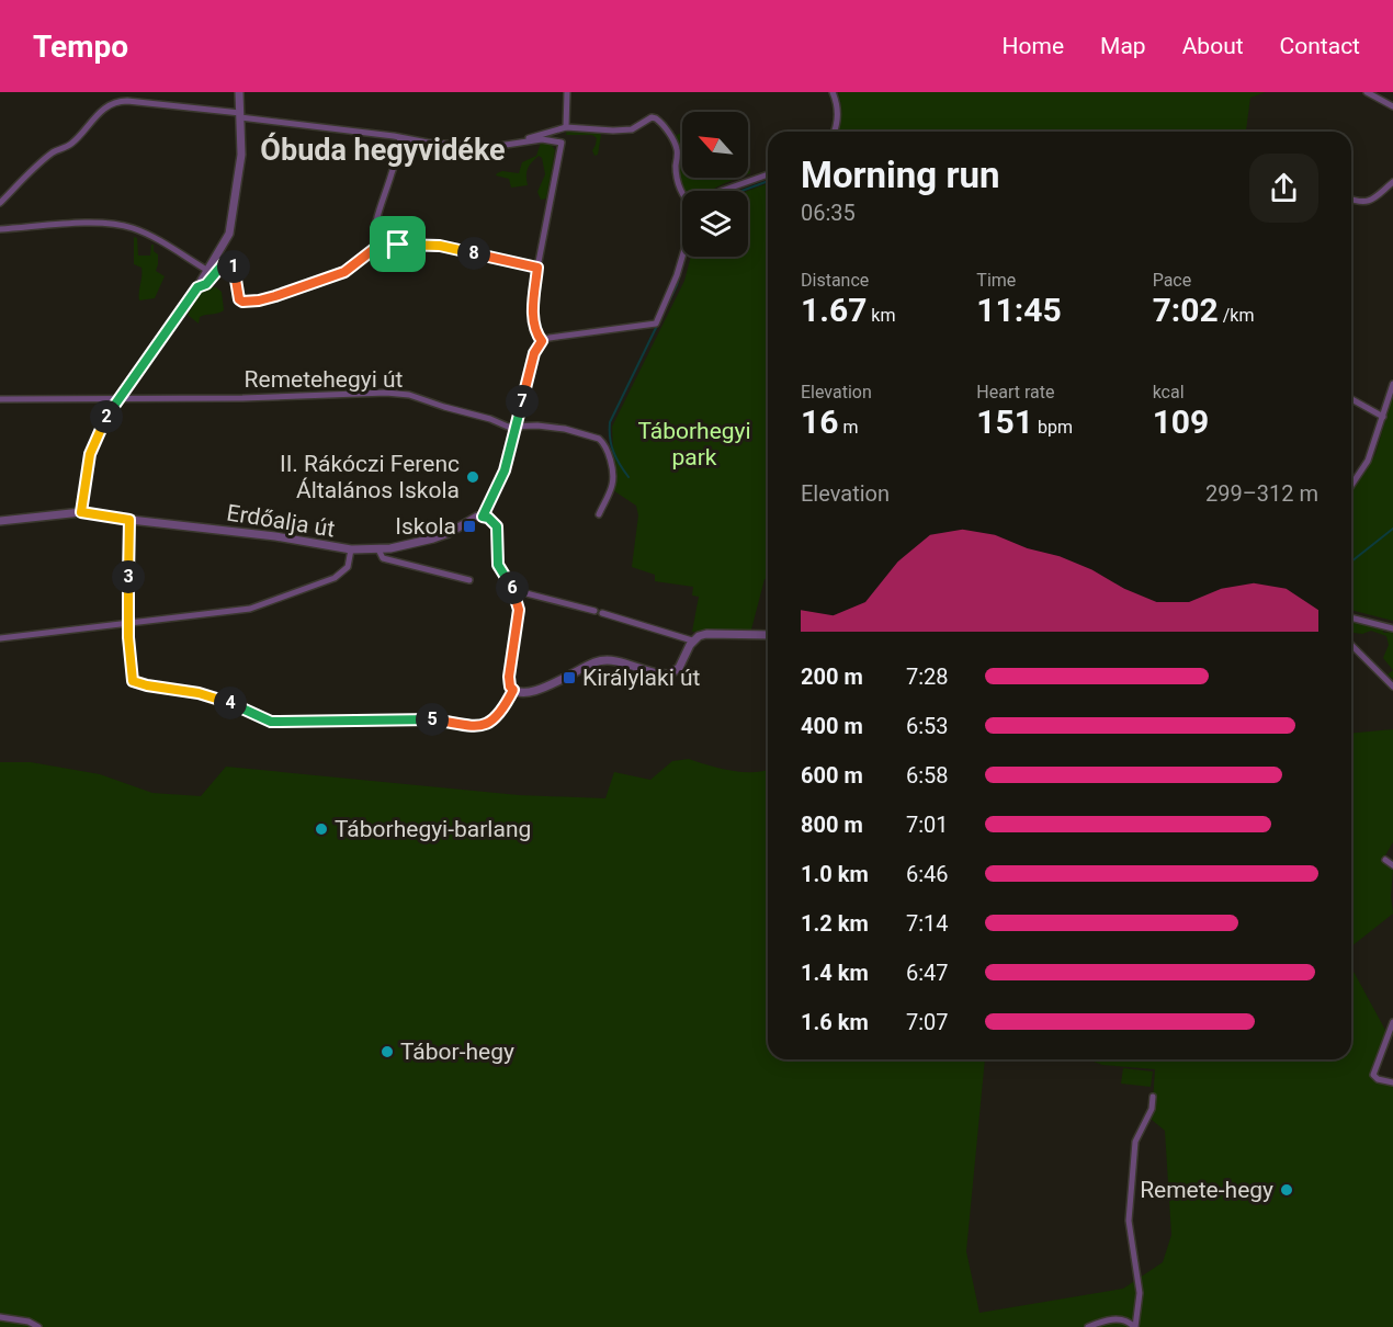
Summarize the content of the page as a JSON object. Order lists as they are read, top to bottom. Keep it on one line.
{"streets":{"street":["Remetehegyi út","Erdőalja út"]},"districts":["Óbuda hegyvidéke"],"parks":["Táborhegyi park"],"places":{"other":["II. Rákóczi Ferenc Általános Iskola","Táborhegyi-barlang","Tábor-hegy","Remete-hegy"],"transit":["Iskola","Királylaki út"]},"north":"top left","page":{"header":"Tempo","nav":["Home","Map","About","Contact"],"heading":["Morning run","06:35"],"pins":["8","1","7","2","3","6","4","5"],"stats":[["Distance","1.67 km"],["Time","11:45"],["Pace","7:02 /km"],["Elevation","16 m"],["Heart rate","151 bpm"],["kcal","109"]],"chart":["Elevation","299–312 m"],"list":[{"name":"200 m","note":"7:28"},{"name":"400 m","note":"6:53"},{"name":"600 m","note":"6:58"},{"name":"800 m","note":"7:01"},{"name":"1.0 km","note":"6:46"},{"name":"1.2 km","note":"7:14"},{"name":"1.4 km","note":"6:47"},{"name":"1.6 km","note":"7:07"}]}}
